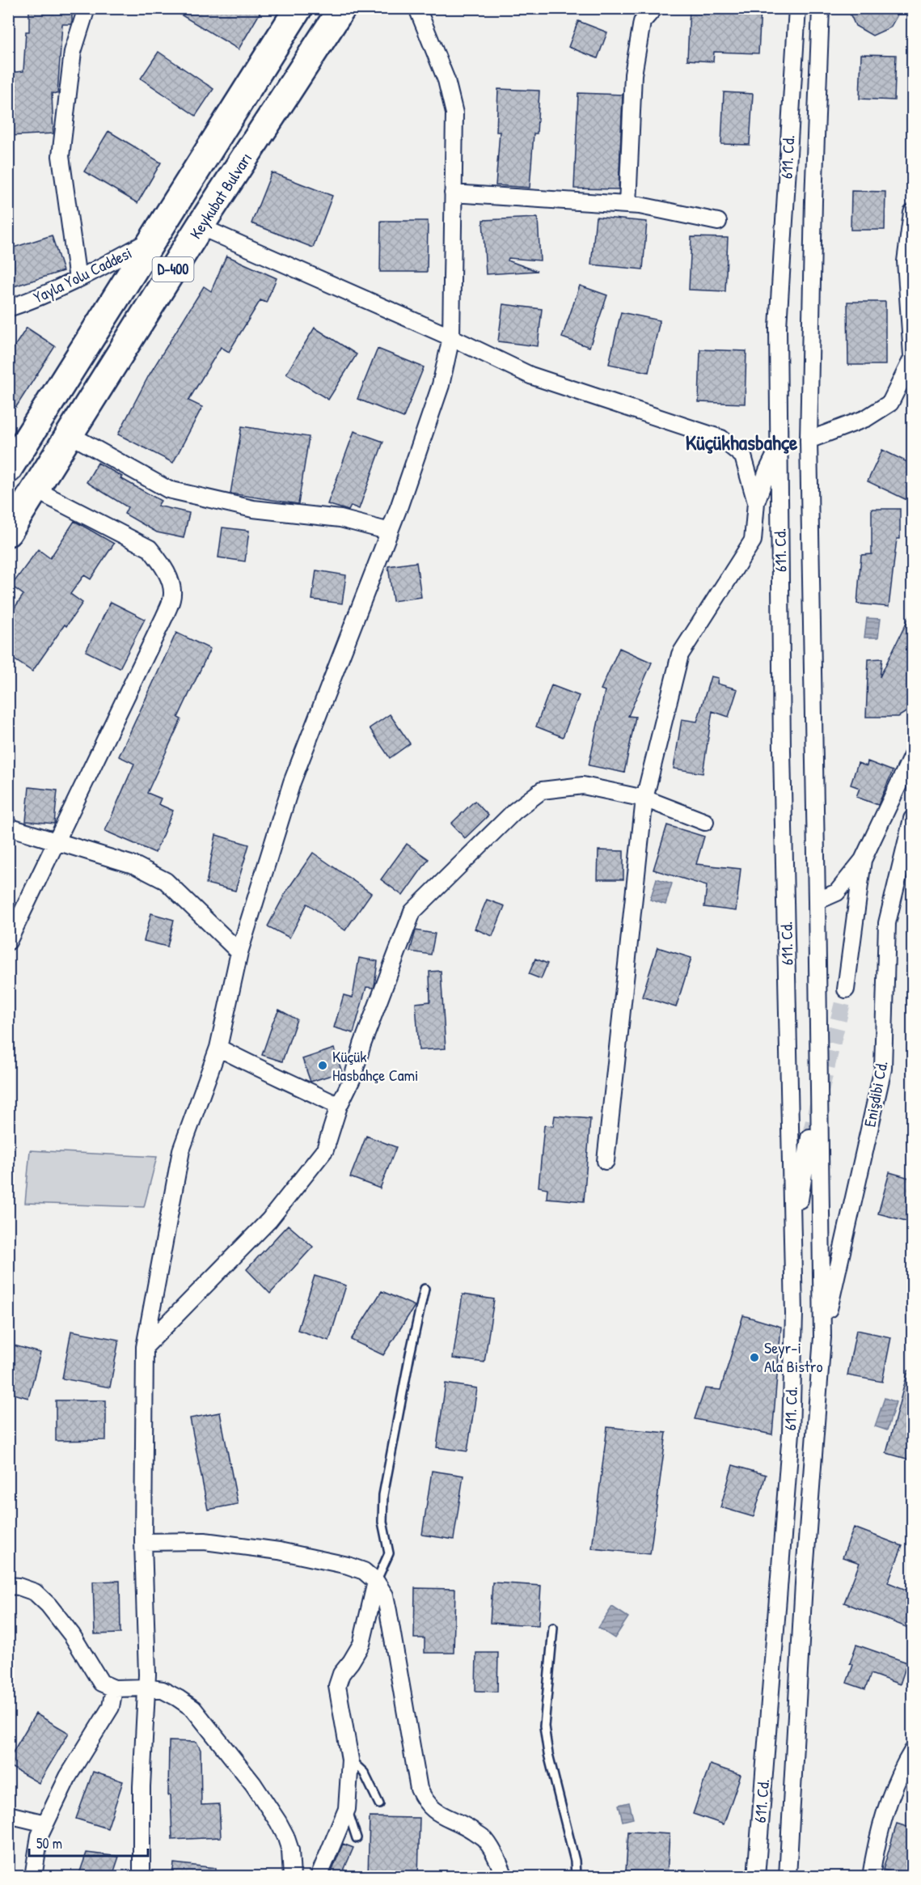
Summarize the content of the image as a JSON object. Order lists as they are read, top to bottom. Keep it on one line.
{"streets":{"highway":["Keykubat Bulvarı","D-400"],"street":["611. Cd.","Yayla Yolu Caddesi","Enişdibi Cd."]},"crossings":[["611. Cd.","Enişdibi Cd."],["Keykubat Bulvarı","Yayla Yolu Caddesi"]],"districts":["Küçükhasbahçe"],"places":["Küçük Hasbahçe Cami","Seyr-i Ala Bistro"],"scale_bar":"50 m"}
